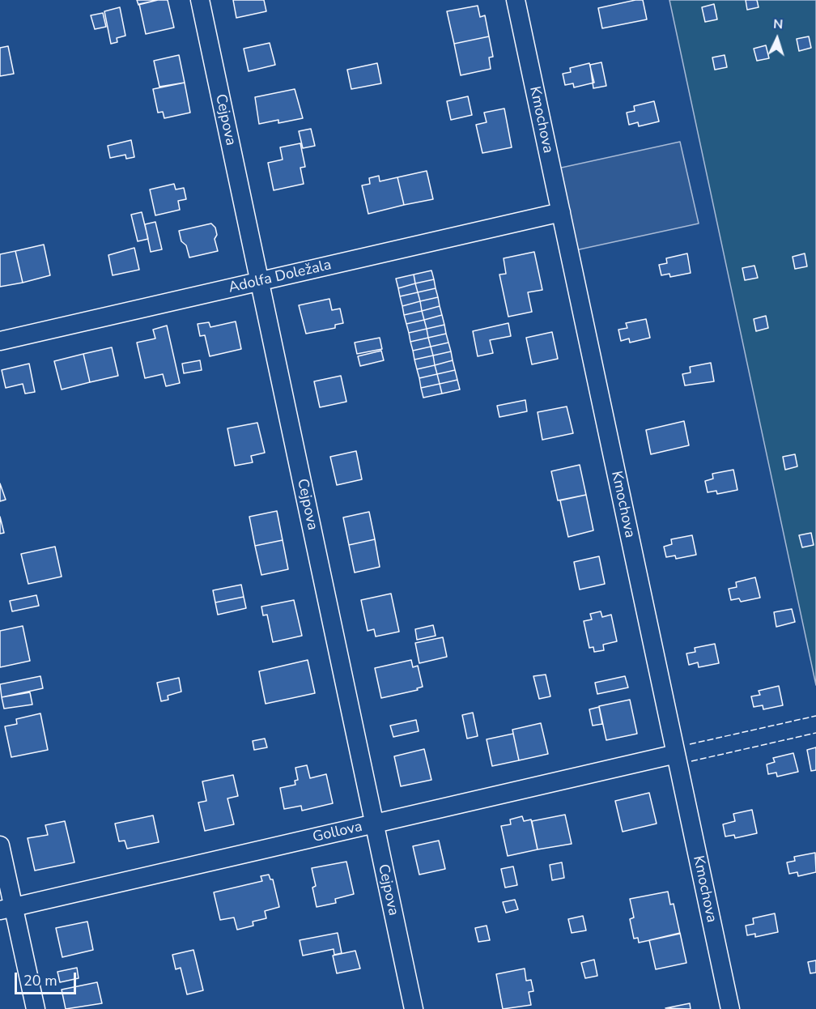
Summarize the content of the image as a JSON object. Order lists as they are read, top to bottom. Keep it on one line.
{"streets":{"street":["Cejpova","Kmochova","Adolfa Doležala","Gollova"]},"crossings":[["Cejpova","Adolfa Doležala"],["Cejpova","Gollova"],["Kmochova","Adolfa Doležala"],["Kmochova","Gollova"]],"scale_bar":"20 m","north":"top"}
